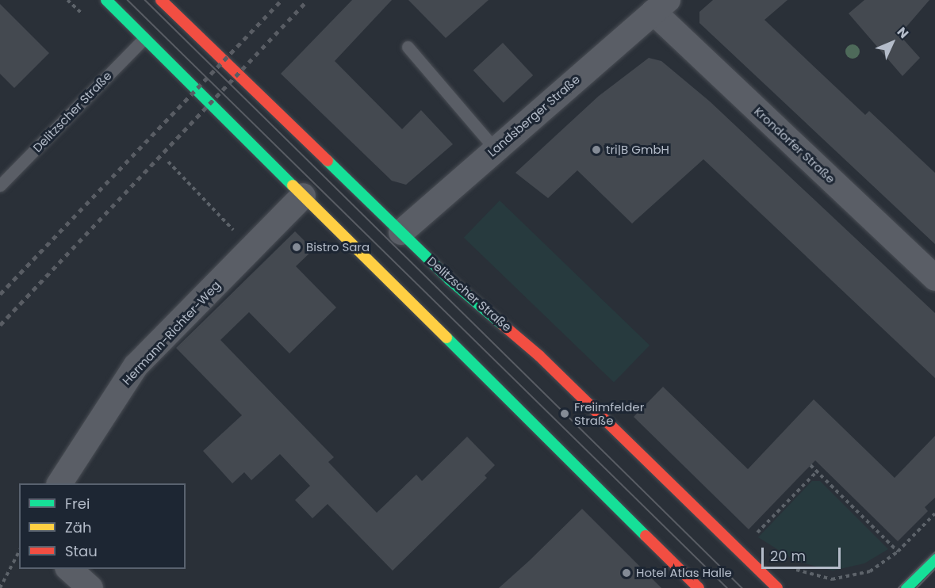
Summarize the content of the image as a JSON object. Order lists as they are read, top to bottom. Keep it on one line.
{"streets":{"main road":["Delitzscher Straße"],"street":["Landsberger Straße","Krondorfer Straße","Hermann-Richter-Weg"]},"crossings":[["Delitzscher Straße","Landsberger Straße"],["Landsberger Straße","Krondorfer Straße"]],"places":["tri|B GmbH","Bistro Sara","Freiimfelder Straße","Hotel Atlas Halle"],"legend":["Frei","Zäh","Stau"],"scale_bar":"20 m","north":"top right"}
